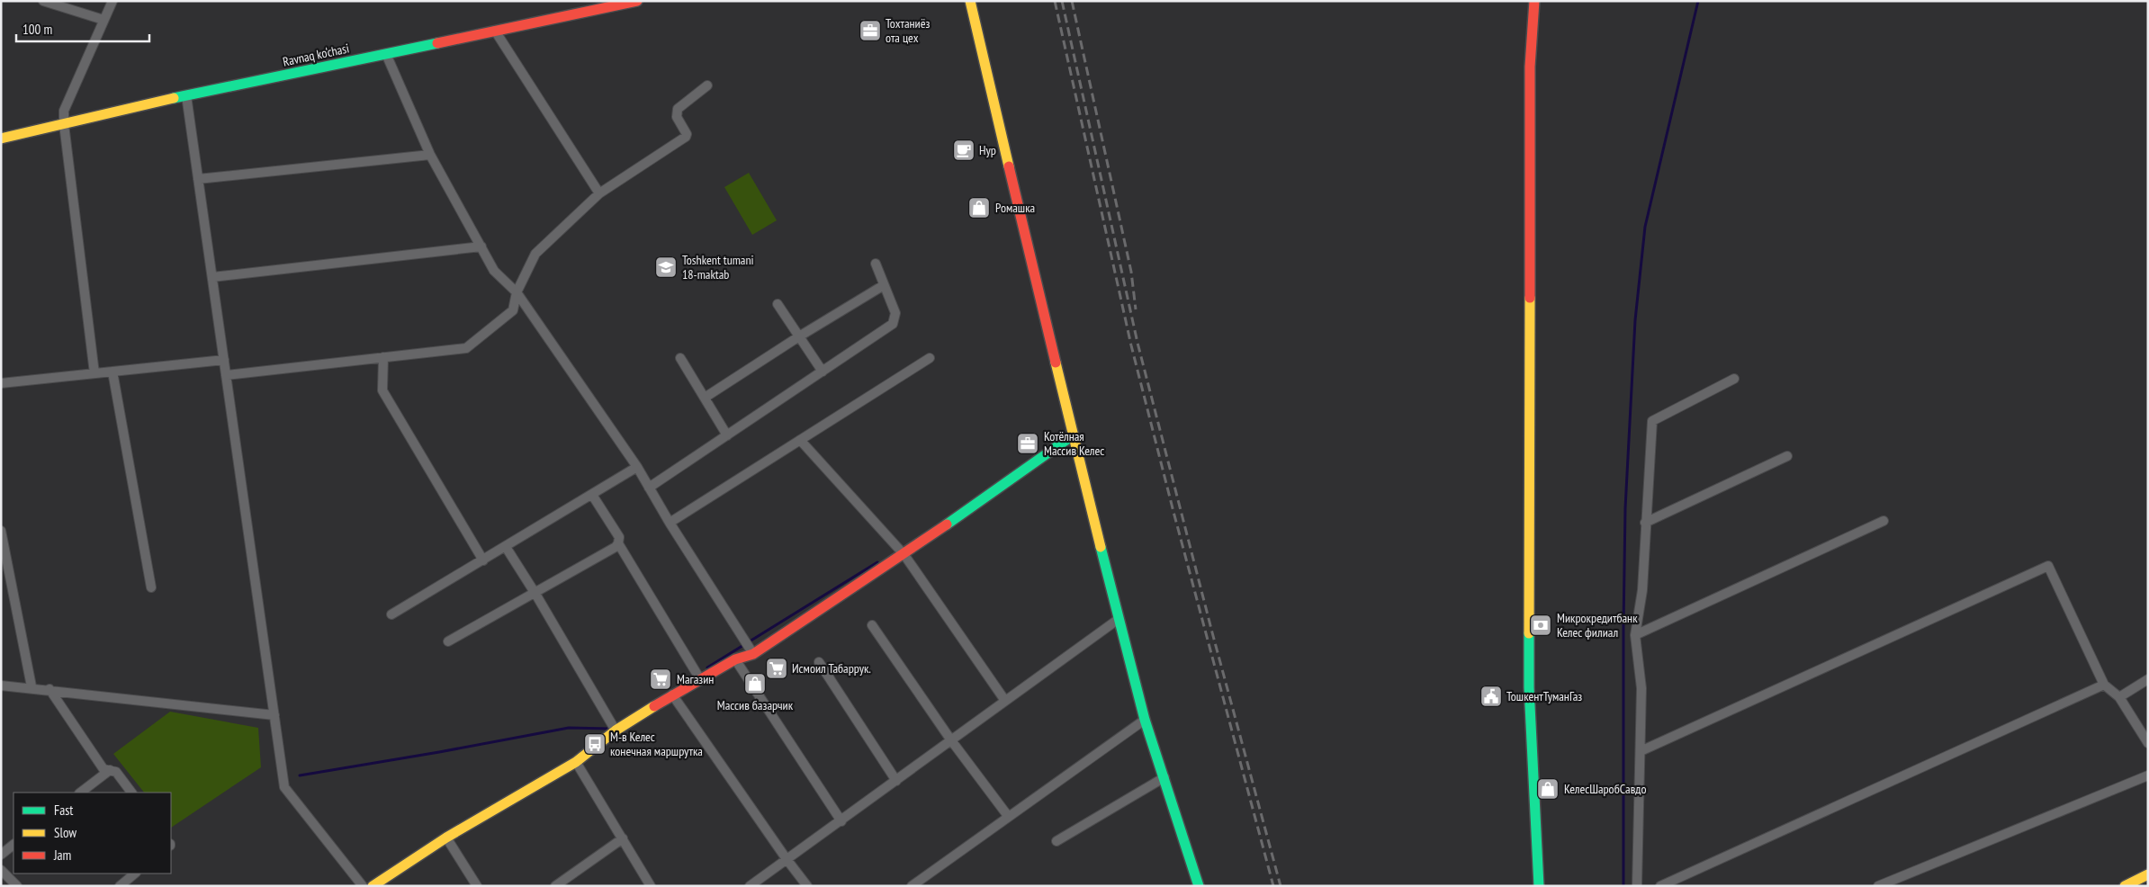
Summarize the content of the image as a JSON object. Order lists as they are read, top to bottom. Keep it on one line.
{"streets":{"street":["Ravnaq ko‘chasi"]},"places":{"office":["Тохтаниёз ота цех","Котёлная Массив Келес"],"cafe":["Нур"],"shop":["Ромашка","Массив базарчик","КелесШаробСавдо"],"school or university":["Toshkent tumani 18-maktab"],"bank":["Микрокредитбанк Келес филиал"],"supermarket":["Исмоил Табаррук.","Магазин"],"public building":["ТошкентТуманГаз"],"bus stop":["М-в Келес конечная маршрутка"]},"legend":["Fast","Slow","Jam"],"scale_bar":"100 m"}
